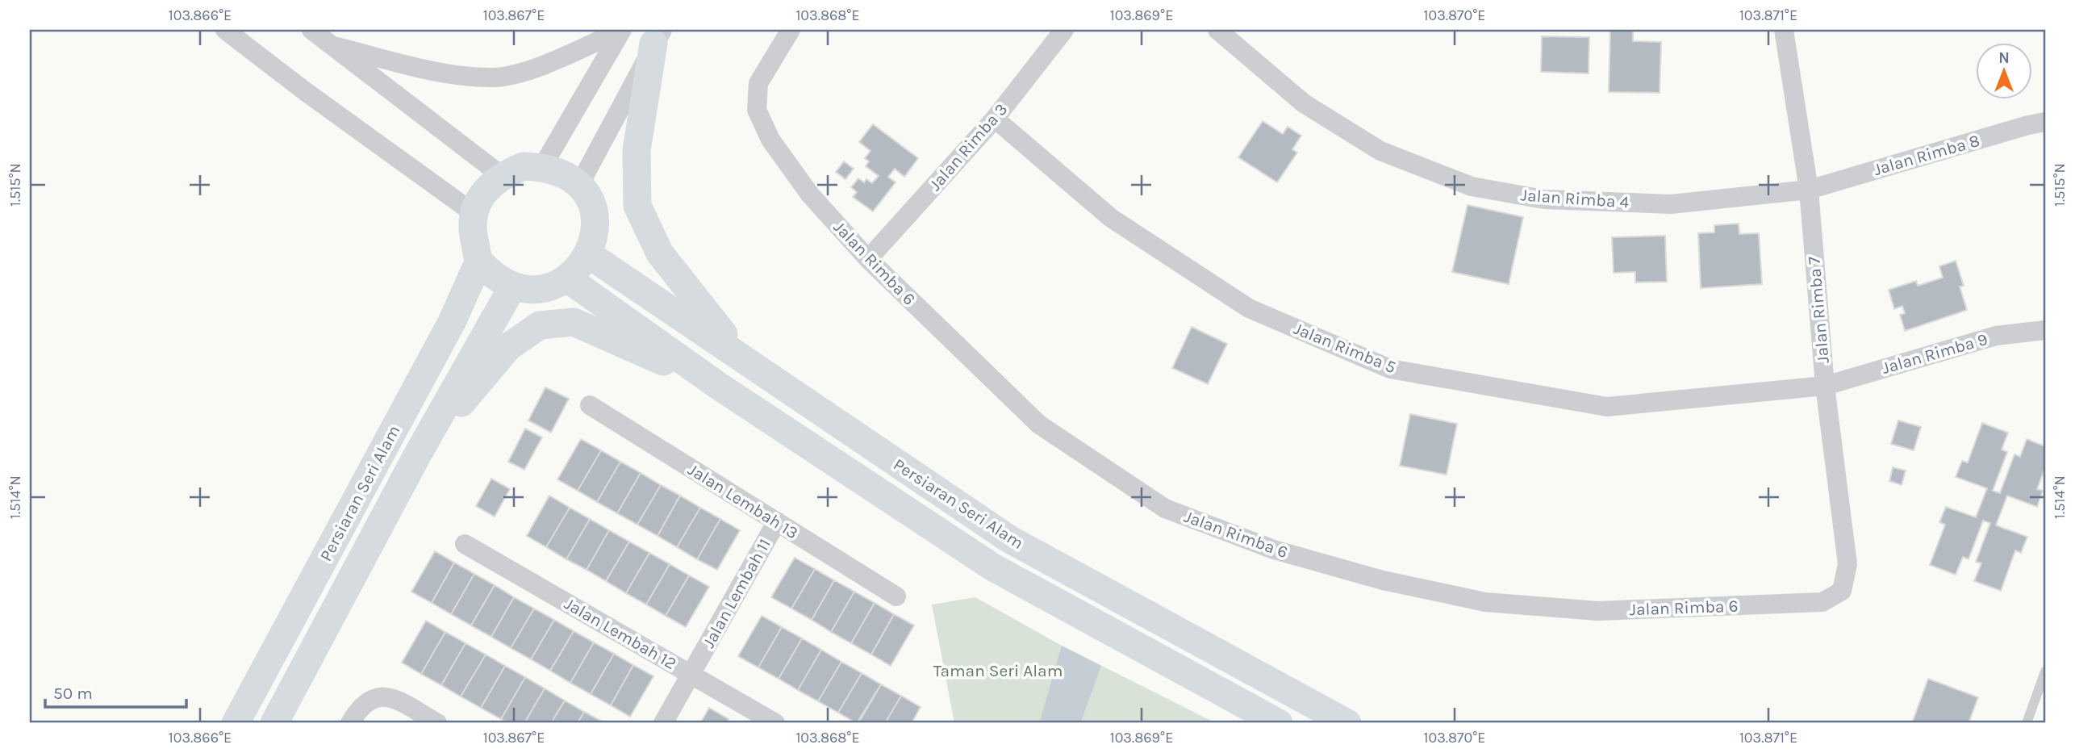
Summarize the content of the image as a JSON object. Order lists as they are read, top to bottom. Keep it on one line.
{"streets":{"street":["Jalan Rimba 3","Jalan Rimba 8","Jalan Rimba 4","Jalan Rimba 6","Jalan Rimba 7","Jalan Rimba 5","Jalan Rimba 9","Persiaran Seri Alam","Jalan Lembah 13","Jalan Lembah 11","Jalan Lembah 12"]},"crossings":[["Jalan Rimba 3","Jalan Rimba 6"],["Jalan Rimba 3","Jalan Rimba 5"],["Jalan Rimba 8","Jalan Rimba 4"],["Jalan Rimba 8","Jalan Rimba 7"],["Jalan Rimba 4","Jalan Rimba 7"],["Jalan Rimba 6","Jalan Rimba 7"],["Jalan Rimba 7","Jalan Rimba 5"],["Jalan Rimba 7","Jalan Rimba 9"],["Jalan Rimba 5","Jalan Rimba 9"],["Jalan Lembah 13","Jalan Lembah 11"],["Jalan Lembah 11","Jalan Lembah 12"]],"parks":["Taman Seri Alam"],"scale_bar":"50 m","north":"top","coordinates":["103.866°E","103.867°E","103.868°E","103.869°E","103.870°E","103.871°E","1.515°N","1.514°N"]}
